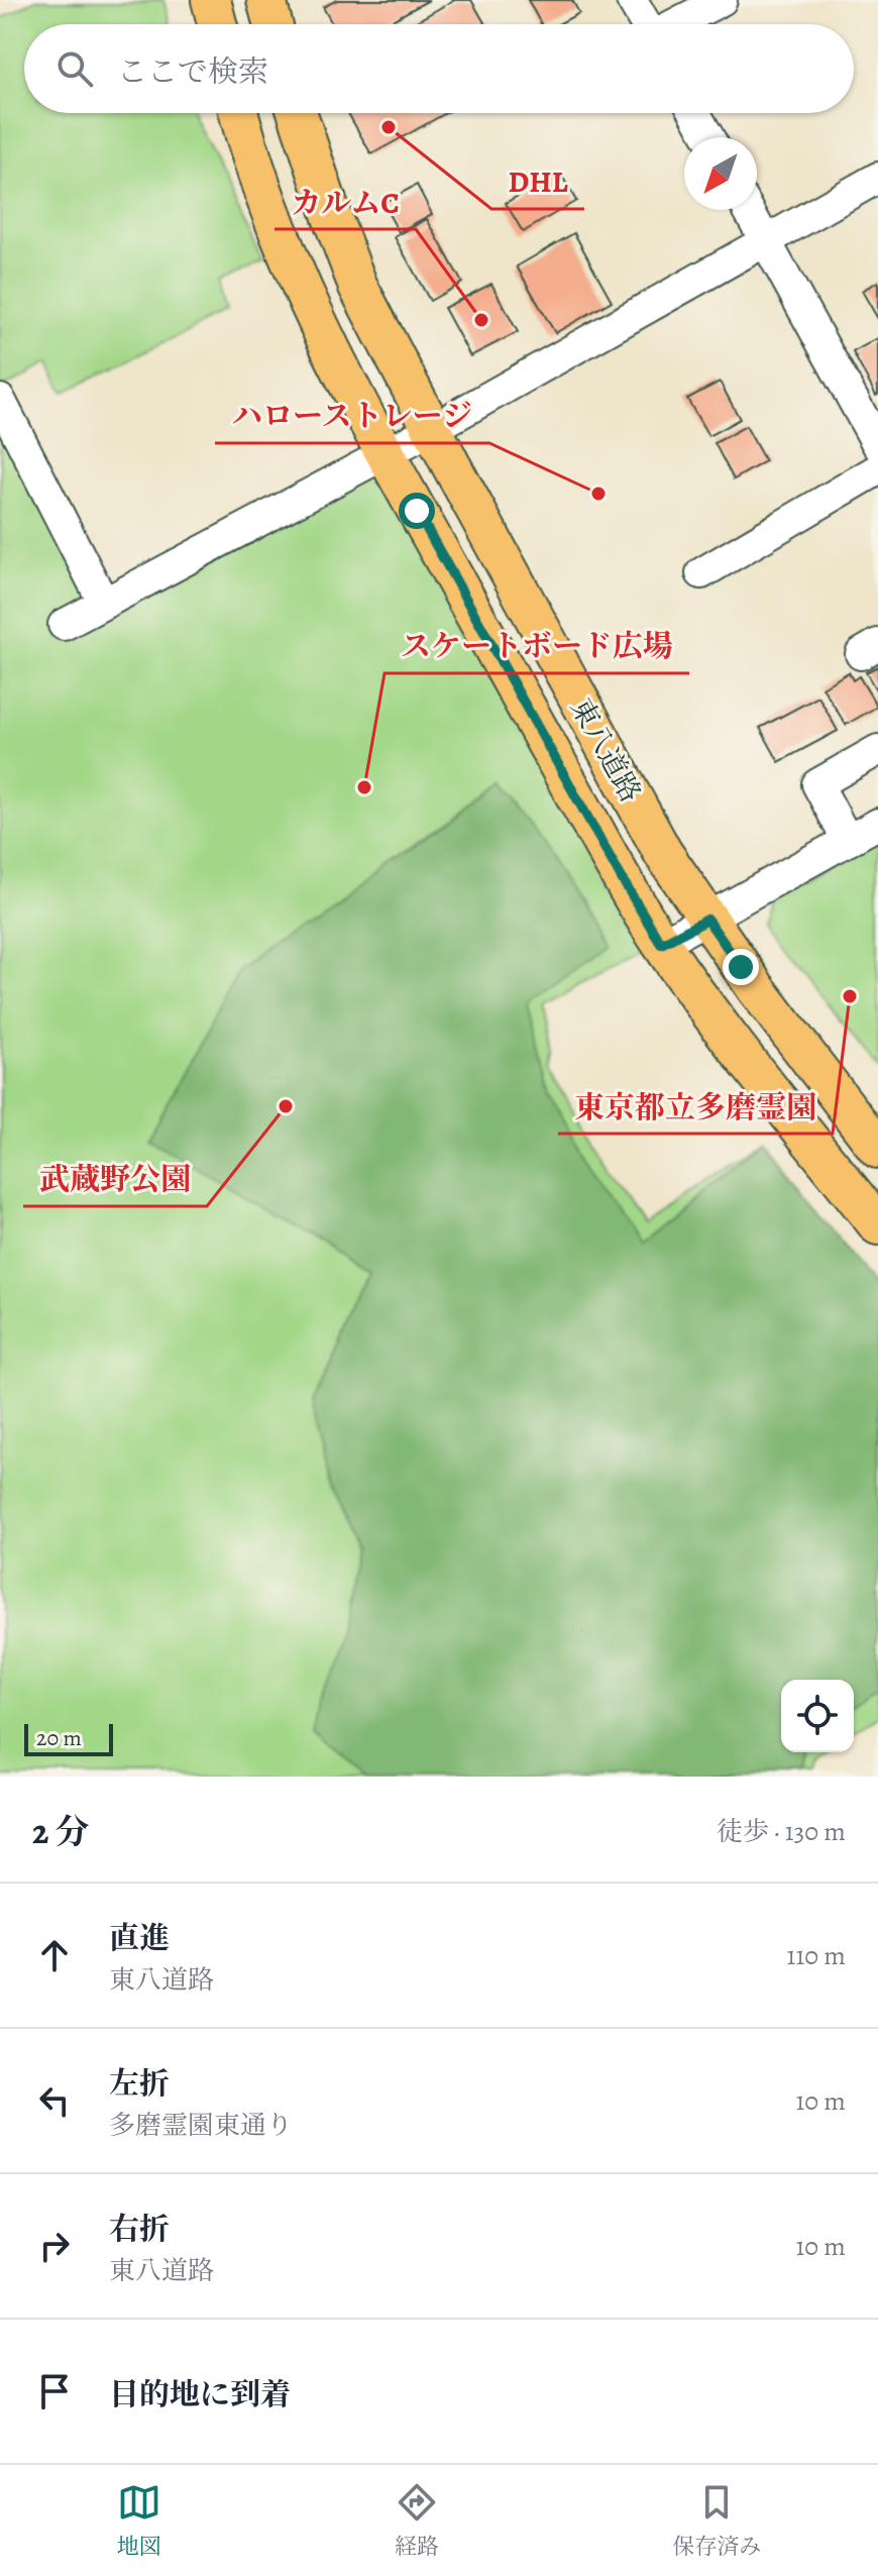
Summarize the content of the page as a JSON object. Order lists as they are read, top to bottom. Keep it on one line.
{"streets":{"main road":["東八道路"]},"places":["DHL","カルムC","ハローストレージ","スケートボード広場","東京都立多磨霊園","武蔵野公園"],"scale_bar":"20 m","north":"bottom left","page":{"search":"ここで検索","scale":"20 m","heading":["2 分","徒歩 · 130 m"],"list":[["直進","東八道路","110 m"],["左折","多磨霊園東通り","10 m"],["右折","東八道路","10 m"],"目的地に到着"],"nav":["地図","経路","保存済み"]}}
